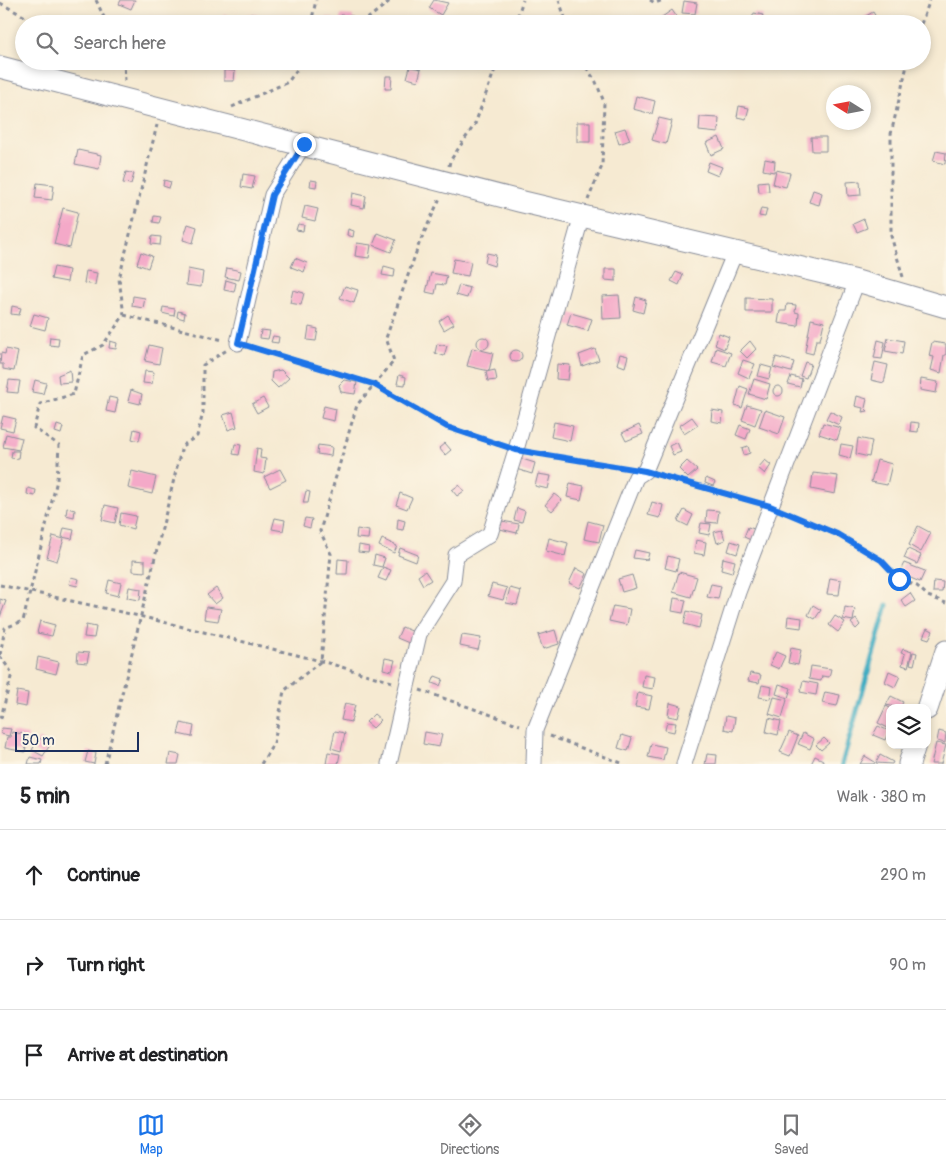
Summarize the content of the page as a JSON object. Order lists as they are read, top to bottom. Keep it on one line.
{"scale_bar":"50 m","north":"left","page":{"search":"Search here","scale":"50 m","heading":["5 min","Walk · 380 m"],"list":[["Continue","290 m"],["Turn right","90 m"],"Arrive at destination"],"nav":["Map","Directions","Saved"]}}
